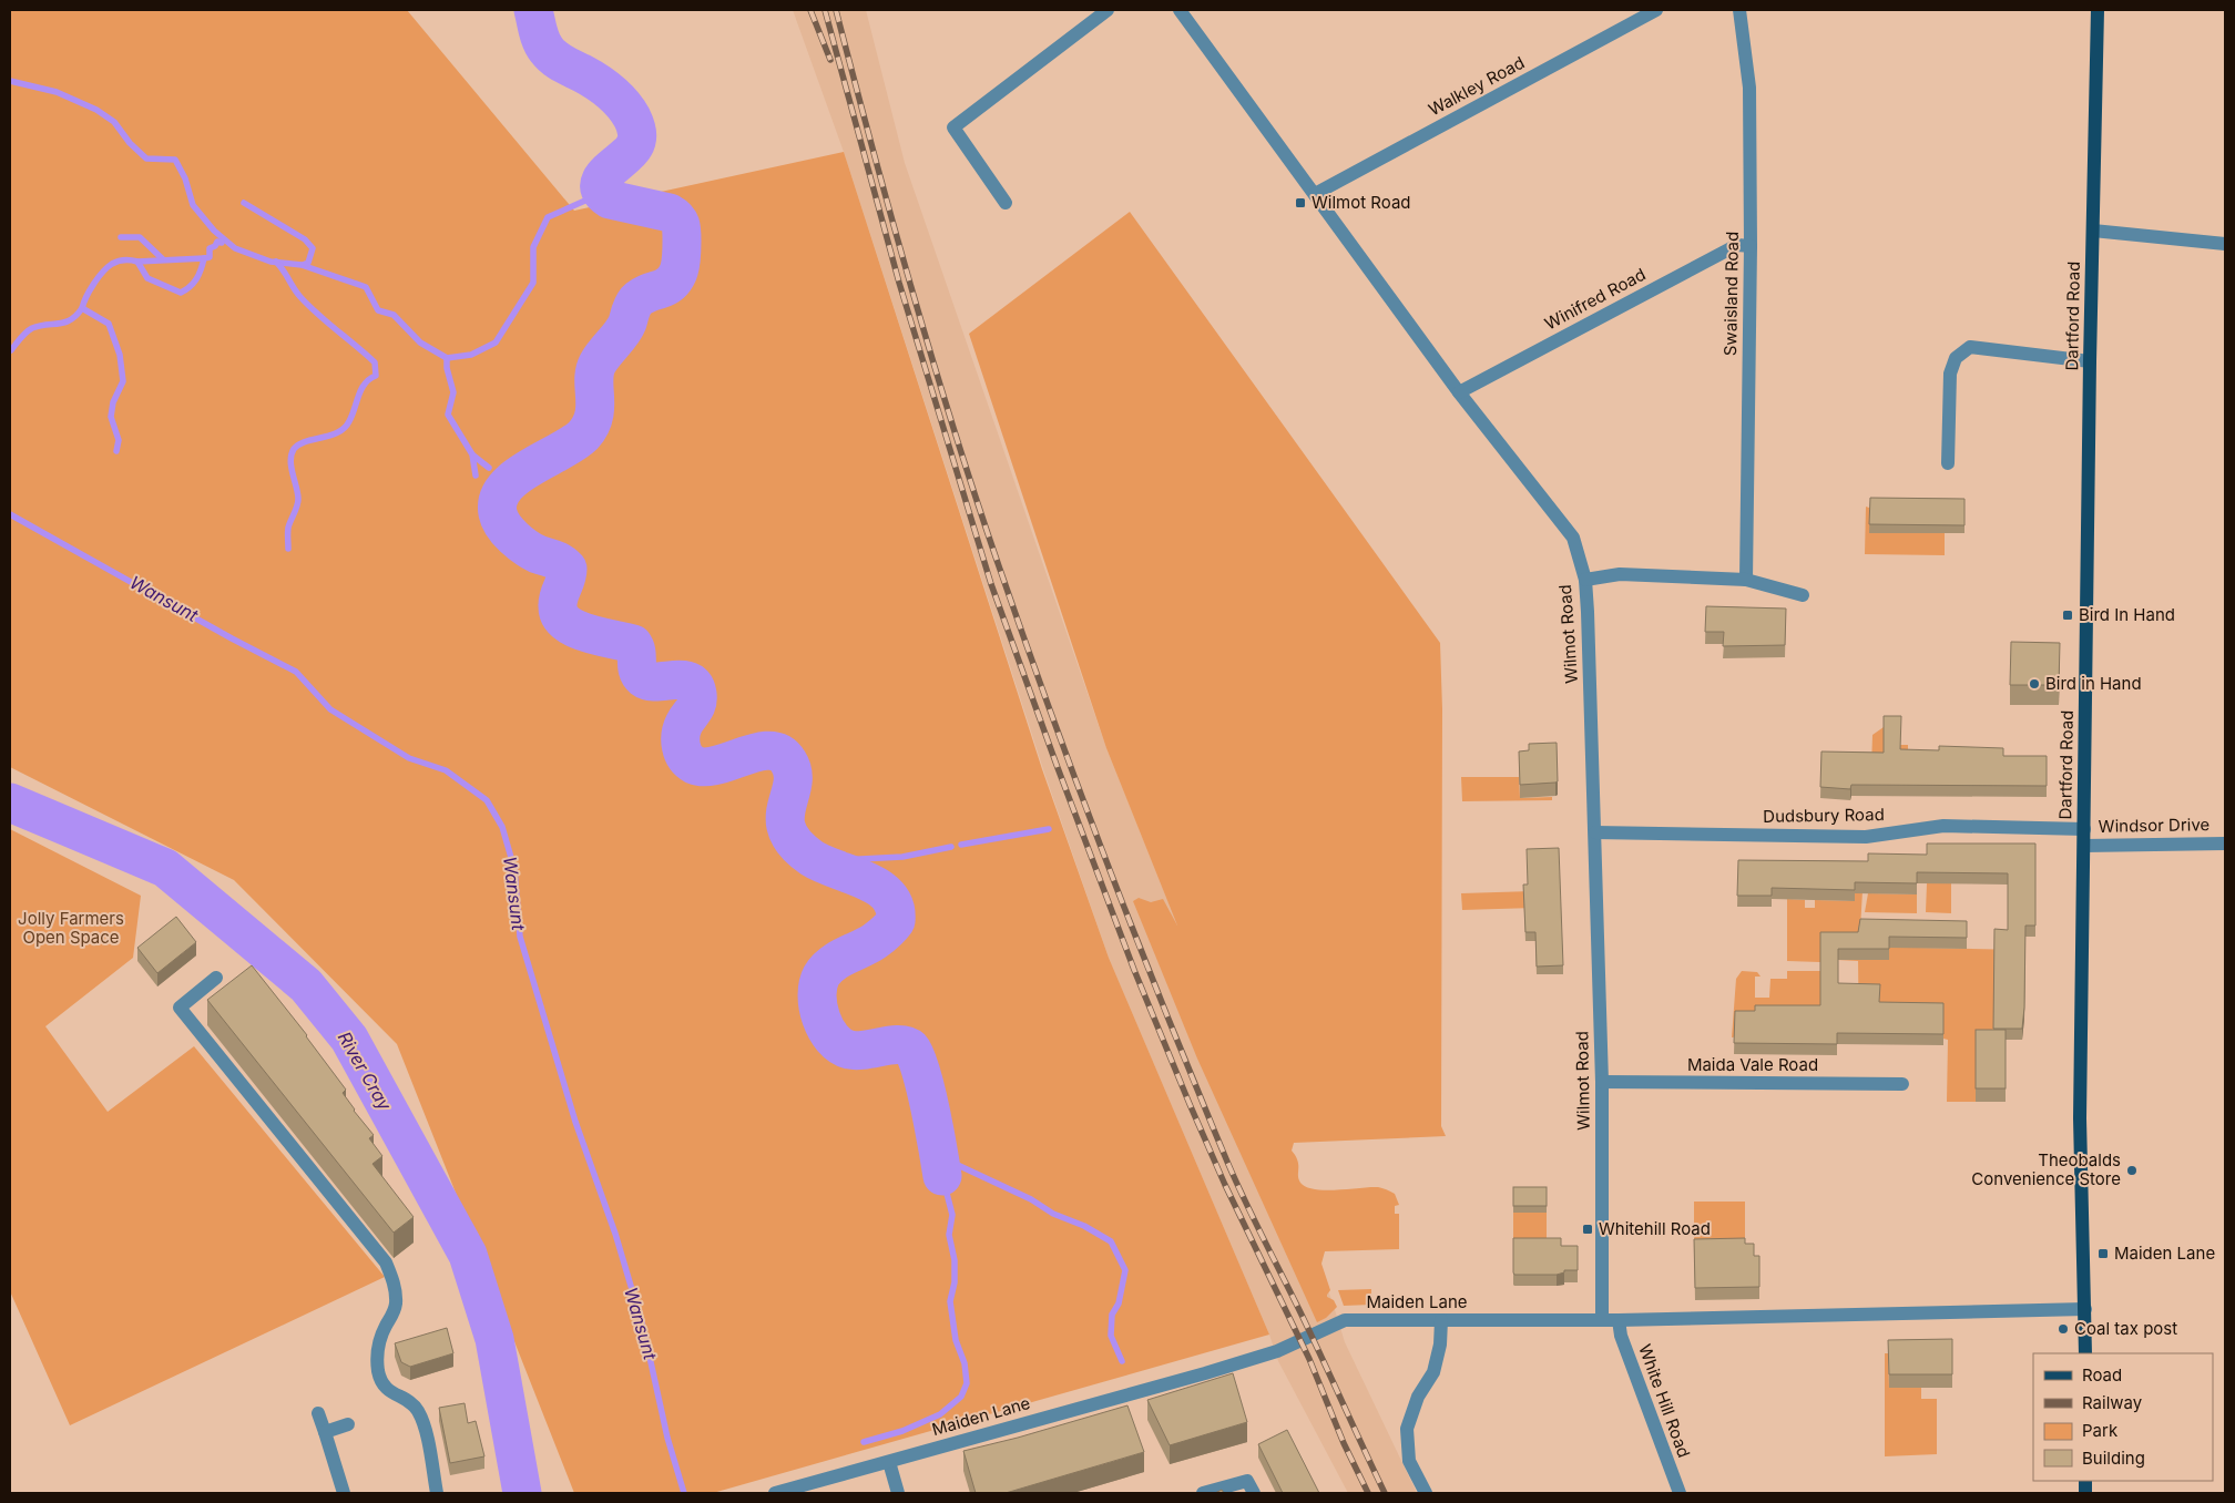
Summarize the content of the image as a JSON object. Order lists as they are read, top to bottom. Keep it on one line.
{"streets":{"main road":["Dartford Road"],"street":["Walkley Road","Swaisland Road","Winifred Road","Wilmot Road","Dudsbury Road","Windsor Drive","Maida Vale Road","Maiden Lane","White Hill Road"]},"crossings":[["Walkley Road","Wilmot Road"],["Swaisland Road","Winifred Road"],["Winifred Road","Wilmot Road"],["Dartford Road","Dudsbury Road"],["Dartford Road","Windsor Drive"],["Dartford Road","Maiden Lane"],["Wilmot Road","Dudsbury Road"],["Wilmot Road","Maida Vale Road"],["Wilmot Road","Maiden Lane"],["Maiden Lane","White Hill Road"]],"water":["Wansunt","River Cray"],"parks":["Jolly Farmers Open Space"],"places":{"transit":["Wilmot Road","Bird In Hand","Whitehill Road","Maiden Lane"],"other":["Bird in Hand","Theobalds Convenience Store","Coal tax post"]},"legend":["Road","Railway","Park","Building"]}
